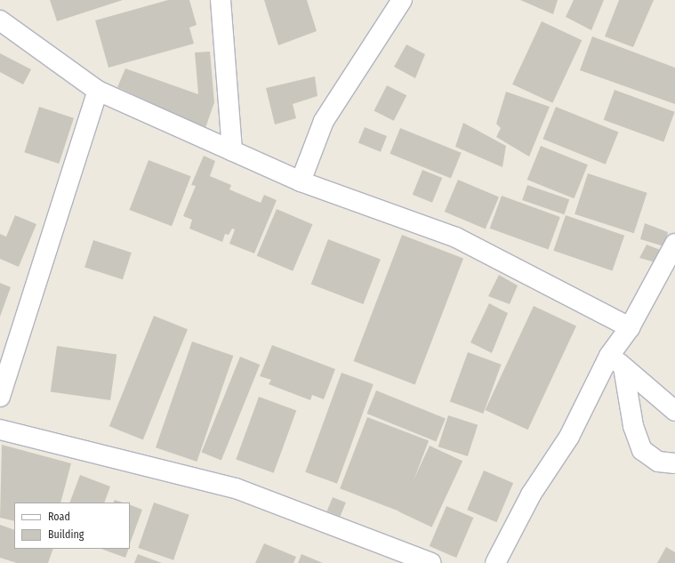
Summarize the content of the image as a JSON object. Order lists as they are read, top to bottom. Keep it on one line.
{"legend":["Road","Building"]}
